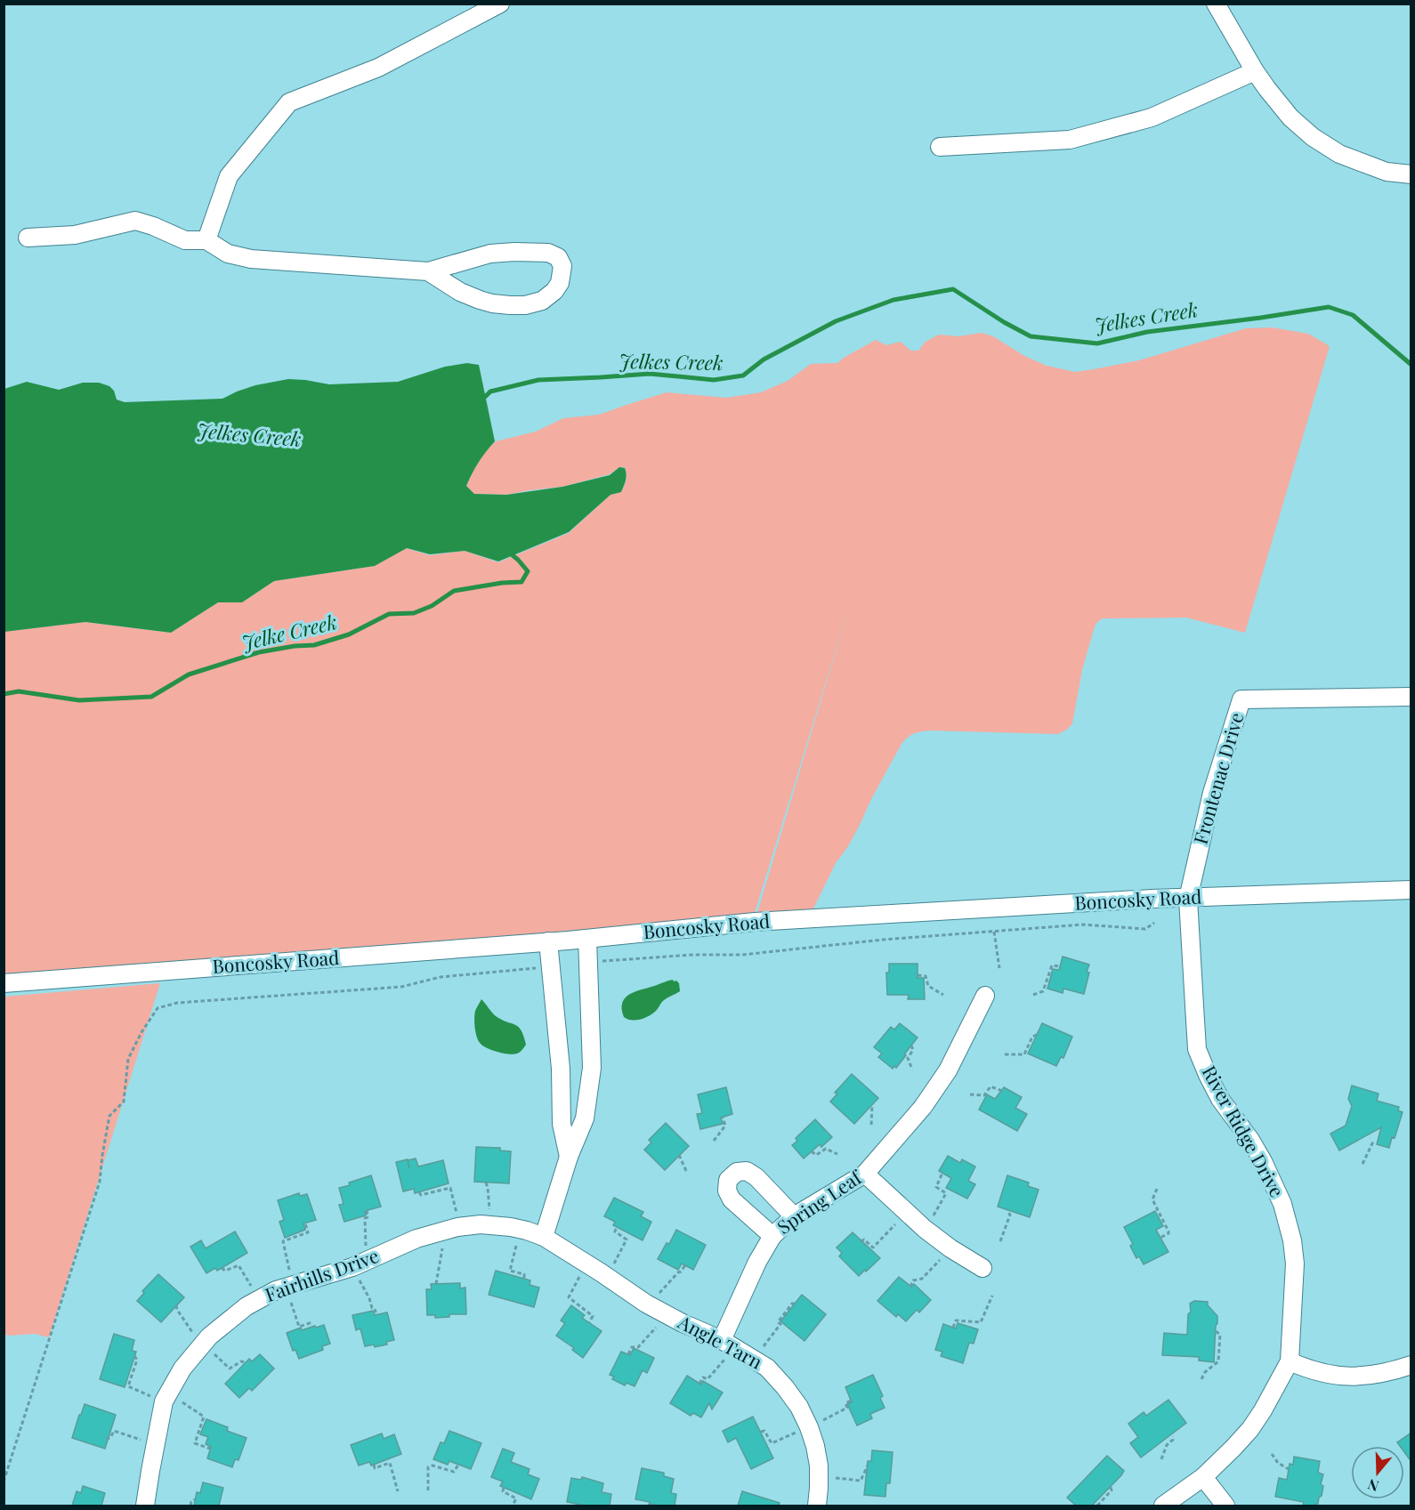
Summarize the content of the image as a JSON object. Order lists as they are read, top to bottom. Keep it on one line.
{"streets":{"street":["Frontenac Drive","Boncosky Road","River Ridge Drive","Spring Leaf","Fairhills Drive","Angle Tarn"]},"crossings":[["Frontenac Drive","Boncosky Road"],["Frontenac Drive","River Ridge Drive"],["Boncosky Road","River Ridge Drive"],["Spring Leaf","Angle Tarn"],["Fairhills Drive","Angle Tarn"]],"water":["Jelkes Creek","Jelke Creek"],"north":"bottom"}
